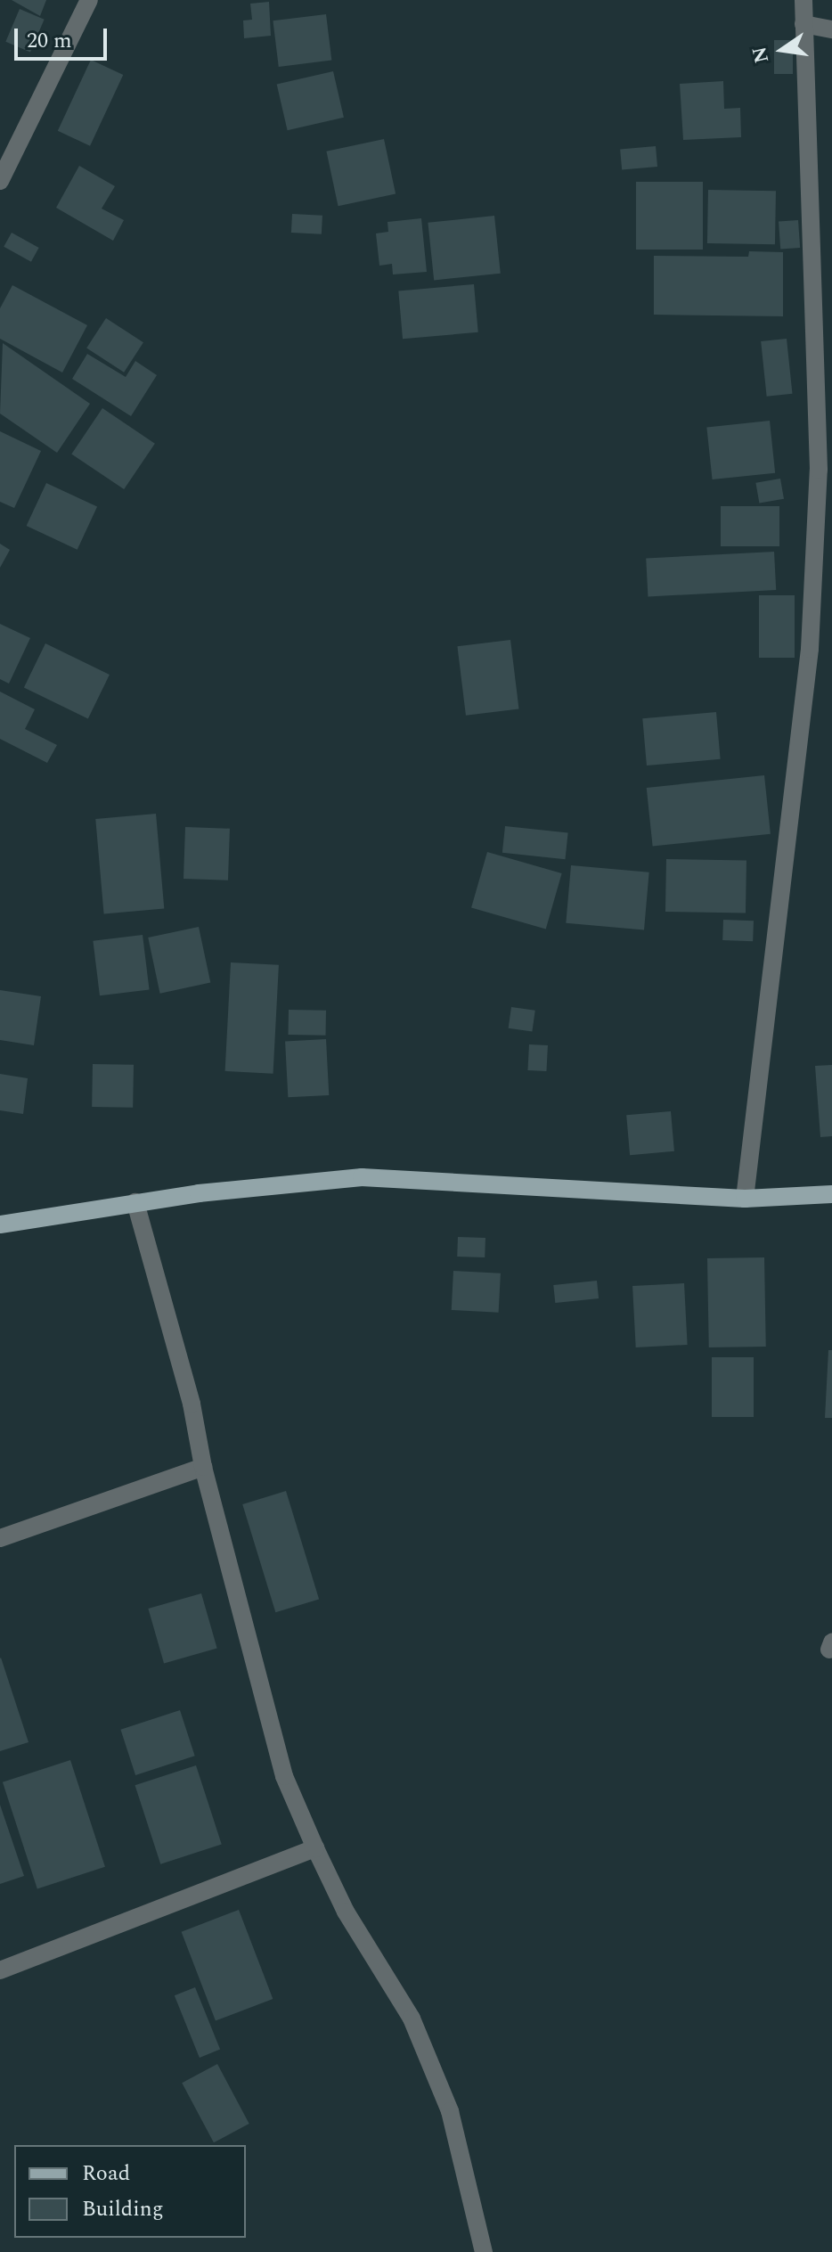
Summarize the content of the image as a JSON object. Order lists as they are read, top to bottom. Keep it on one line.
{"legend":["Road","Building"],"scale_bar":"20 m","north":"left"}
